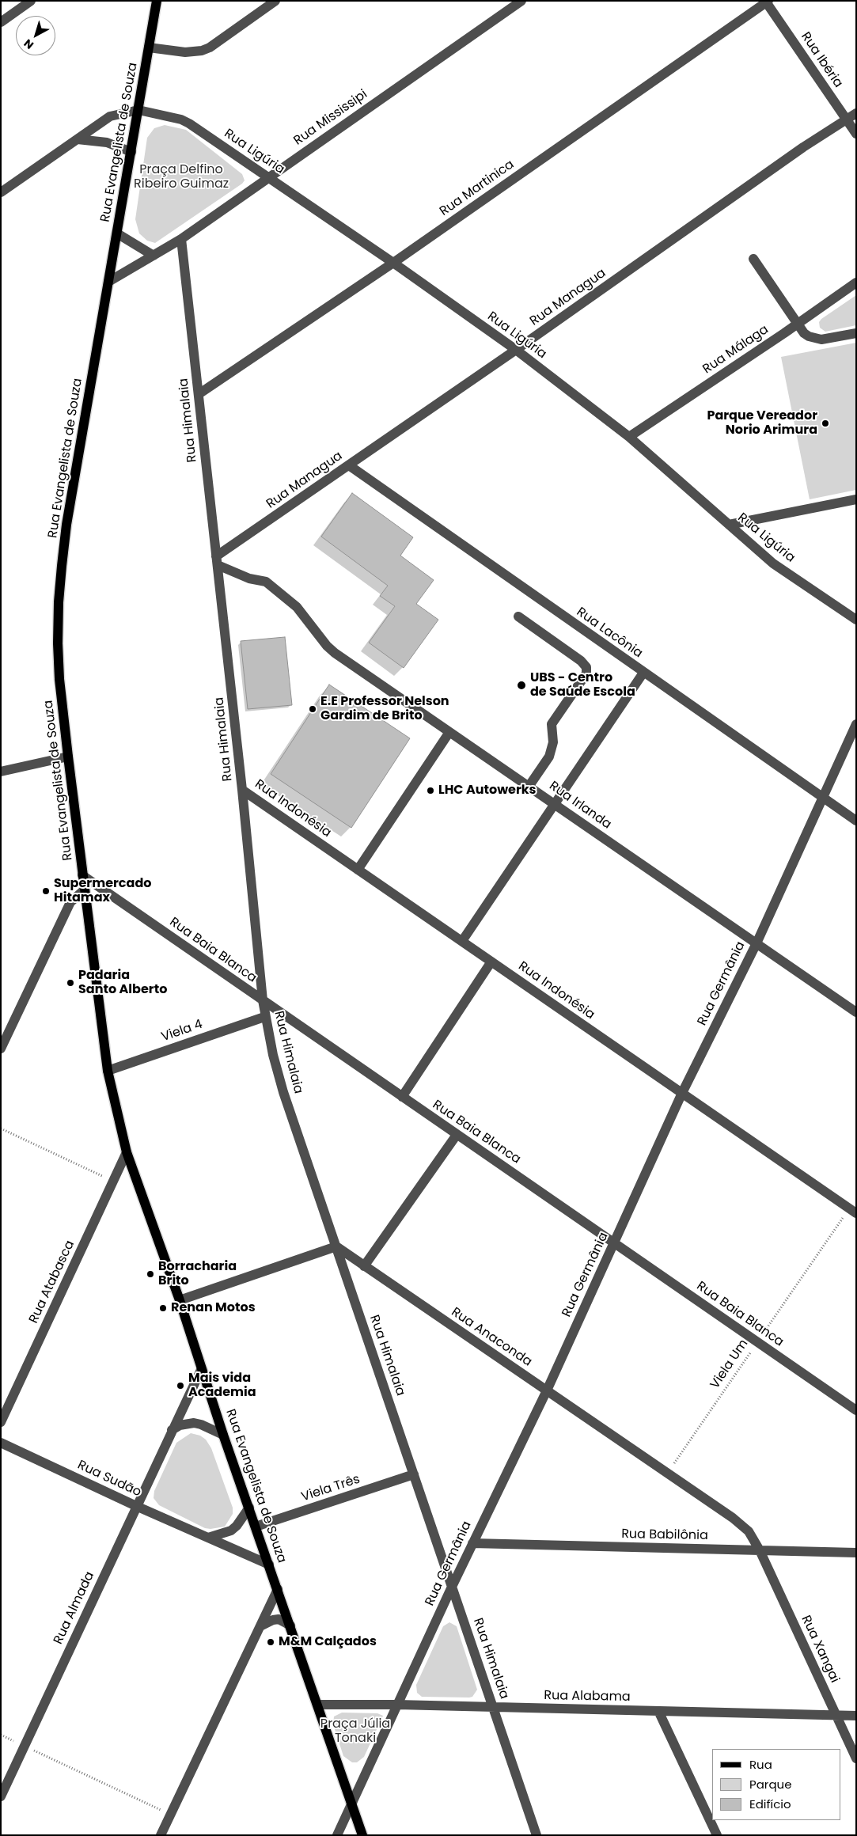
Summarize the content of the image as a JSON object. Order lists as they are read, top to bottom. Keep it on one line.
{"streets":{"main road":["Rua Evangelista de Souza"],"street":["Rua Ibéria","Rua Mississipi","Rua Ligúria","Rua Martinica","Rua Managua","Rua Málaga","Rua Himalaia","Rua Lacônia","Rua Irlanda","Rua Indonésia","Rua Baia Blanca","Rua Germânia","Viela 4","Rua Atabasca","Rua Anaconda","Rua Sudão","Viela Três","Rua Babilônia","Rua Almada","Rua Xangai","Rua Alabama"],"path":["Viela Um"]},"crossings":[["Rua Ibéria","Rua Martinica"],["Rua Ibéria","Rua Managua"],["Rua Mississipi","Rua Evangelista de Souza"],["Rua Mississipi","Rua Ligúria"],["Rua Mississipi","Rua Himalaia"],["Rua Evangelista de Souza","Rua Ligúria"],["Rua Evangelista de Souza","Rua Baia Blanca"],["Rua Evangelista de Souza","Rua Germânia"],["Rua Evangelista de Souza","Viela 4"],["Rua Evangelista de Souza","Rua Atabasca"],["Rua Evangelista de Souza","Rua Sudão"],["Rua Evangelista de Souza","Viela Três"],["Rua Evangelista de Souza","Rua Almada"],["Rua Evangelista de Souza","Rua Alabama"],["Rua Ligúria","Rua Martinica"],["Rua Ligúria","Rua Managua"],["Rua Ligúria","Rua Málaga"],["Rua Martinica","Rua Himalaia"],["Rua Managua","Rua Himalaia"],["Rua Managua","Rua Lacônia"],["Rua Managua","Rua Irlanda"],["Rua Himalaia","Rua Irlanda"],["Rua Himalaia","Rua Indonésia"],["Rua Himalaia","Rua Baia Blanca"],["Rua Himalaia","Rua Germânia"],["Rua Himalaia","Viela 4"],["Rua Himalaia","Rua Anaconda"],["Rua Himalaia","Viela Três"],["Rua Himalaia","Rua Alabama"],["Rua Lacônia","Rua Germânia"],["Rua Irlanda","Rua Germânia"],["Rua Indonésia","Rua Germânia"],["Rua Indonésia","Viela Um"],["Rua Baia Blanca","Rua Germânia"],["Rua Baia Blanca","Viela Um"],["Rua Germânia","Rua Anaconda"],["Rua Germânia","Rua Babilônia"],["Rua Germânia","Rua Alabama"],["Rua Anaconda","Viela Um"],["Rua Anaconda","Rua Babilônia"],["Rua Anaconda","Rua Xangai"],["Rua Sudão","Rua Almada"],["Rua Babilônia","Rua Xangai"],["Rua Xangai","Rua Alabama"]],"parks":["Praça Delfino Ribeiro Guimaz","Praça Júlia Tonaki"],"places":["Parque Vereador Norio Arimura","UBS - Centro de Saúde Escola","E.E Professor Nelson Gardim de Brito","LHC Autowerks","Supermercado Hitamax","Padaria Santo Alberto","Borracharia Brito","Renan Motos","Mais vida Academia","M&M Calçados"],"legend":["Rua","Parque","Edifício"],"north":"bottom left"}
